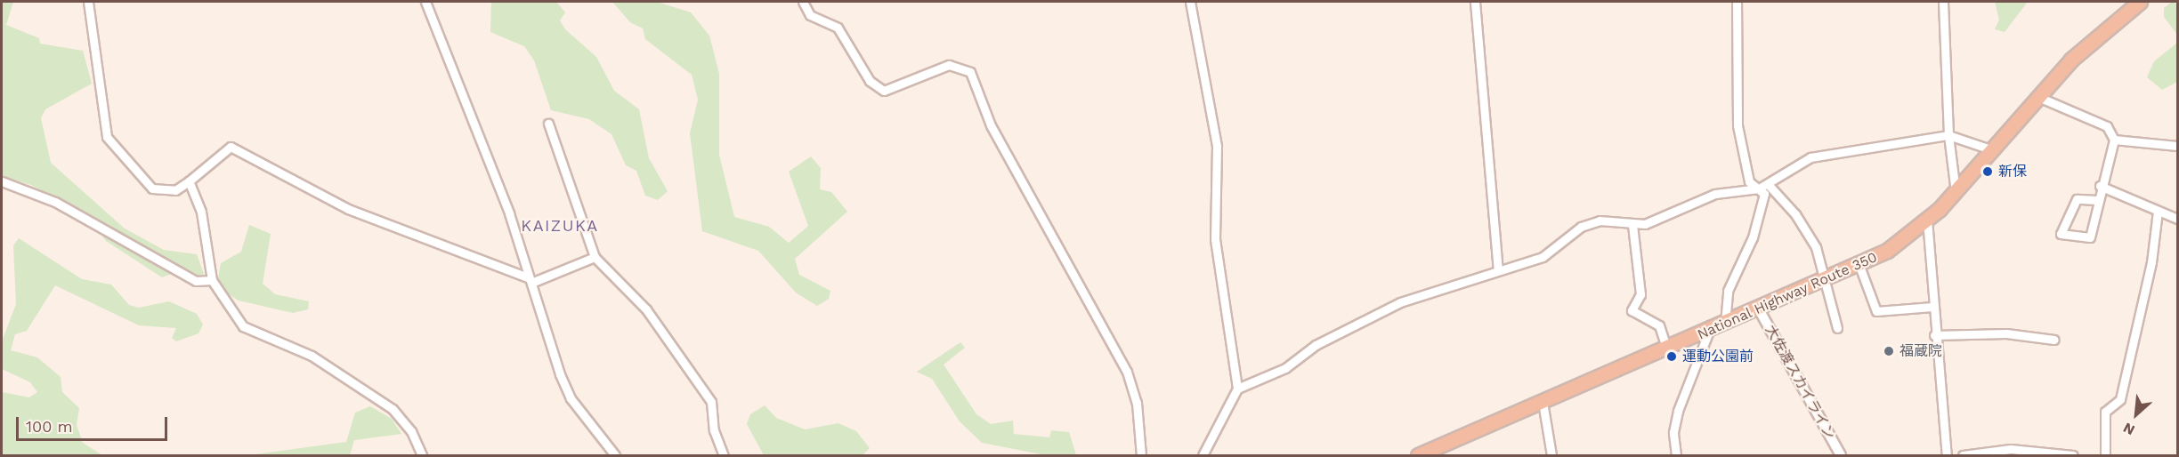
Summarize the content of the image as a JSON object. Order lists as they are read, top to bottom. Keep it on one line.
{"streets":{"highway":["National Highway Route 350"],"street":["大佐渡スカイライン"]},"crossings":[["National Highway Route 350","大佐渡スカイライン"]],"districts":["KAIZUKA"],"places":["新保","福蔵院","運動公園前"],"scale_bar":"100 m","north":"bottom left"}
